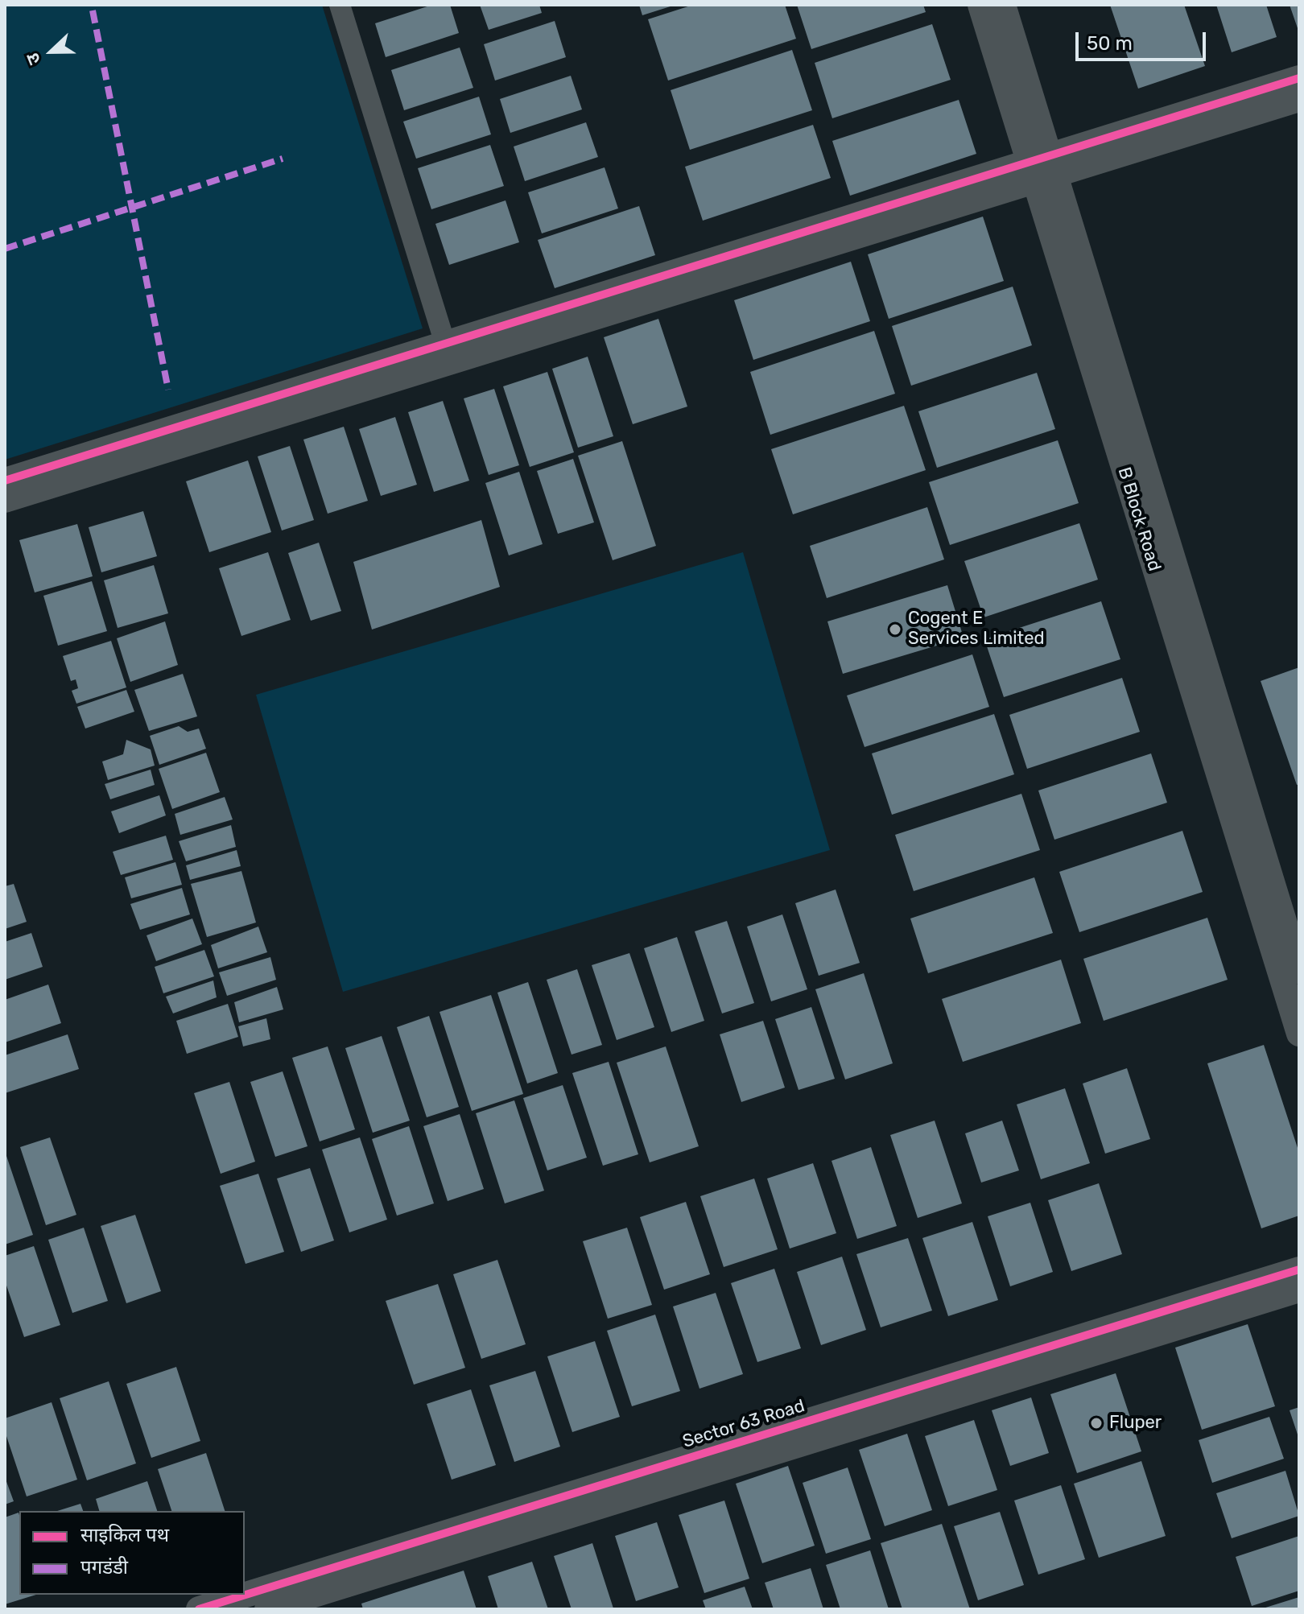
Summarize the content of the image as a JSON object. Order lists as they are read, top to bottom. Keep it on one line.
{"streets":{"street":["B Block Road","Sector 63 Road"]},"places":["Cogent E Services Limited","Fluper"],"legend":["साइकिल पथ","पगडंडी"],"scale_bar":"50 m","north":"left"}
